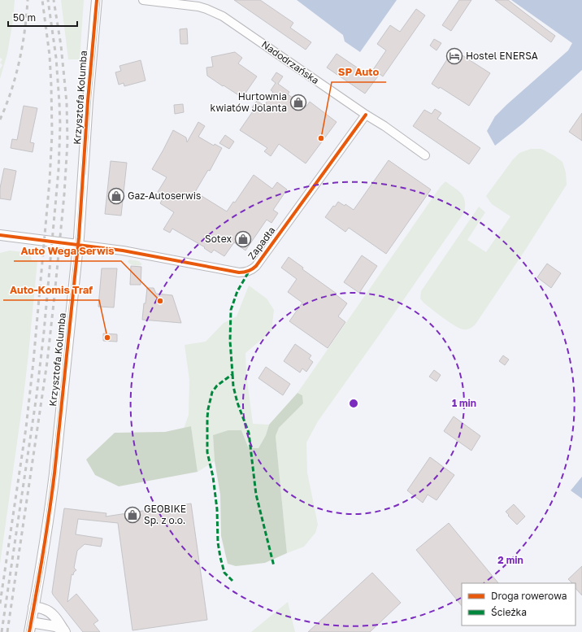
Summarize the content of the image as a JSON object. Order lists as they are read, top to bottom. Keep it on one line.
{"streets":{"street":["Nadodrzańska","Krzysztofa Kolumba","Zapadła"]},"crossings":[["Nadodrzańska","Zapadła"],["Krzysztofa Kolumba","Zapadła"]],"places":{"hotel":["Hostel ENERSA"],"shop":["Hurtownia kwiatów Jolanta","Gaz-Autoserwis","Sotex","GEOBIKE Sp. z o.o."],"other":["SP Auto","Auto Wega Serwis","Auto-Komis Traf"]},"legend":["Droga rowerowa","Ścieżka"],"scale_bar":"50 m","rings":["1 min","2 min"]}
